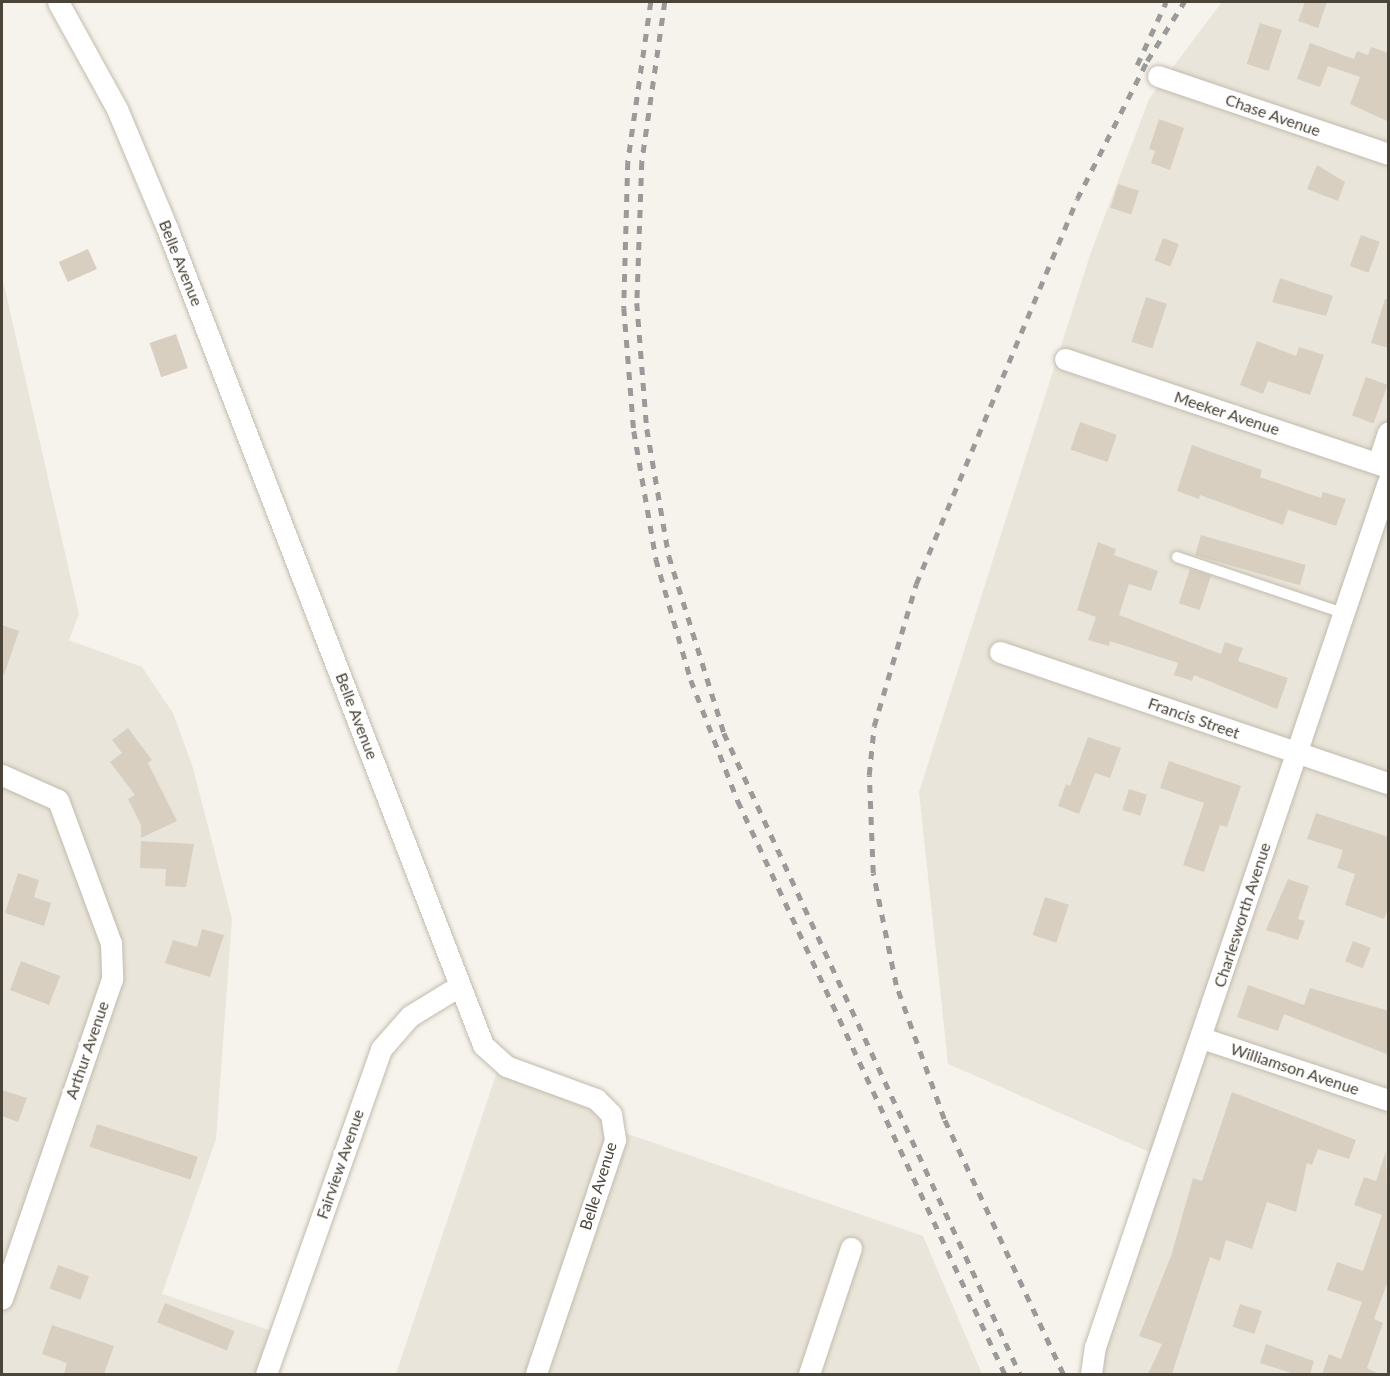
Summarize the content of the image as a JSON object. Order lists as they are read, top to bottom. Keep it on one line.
{"streets":{"street":["Chase Avenue","Belle Avenue","Meeker Avenue","Francis Street","Charlesworth Avenue","Arthur Avenue","Williamson Avenue","Fairview Avenue"]},"crossings":[["Belle Avenue","Fairview Avenue"],["Francis Street","Charlesworth Avenue"],["Charlesworth Avenue","Williamson Avenue"]]}
